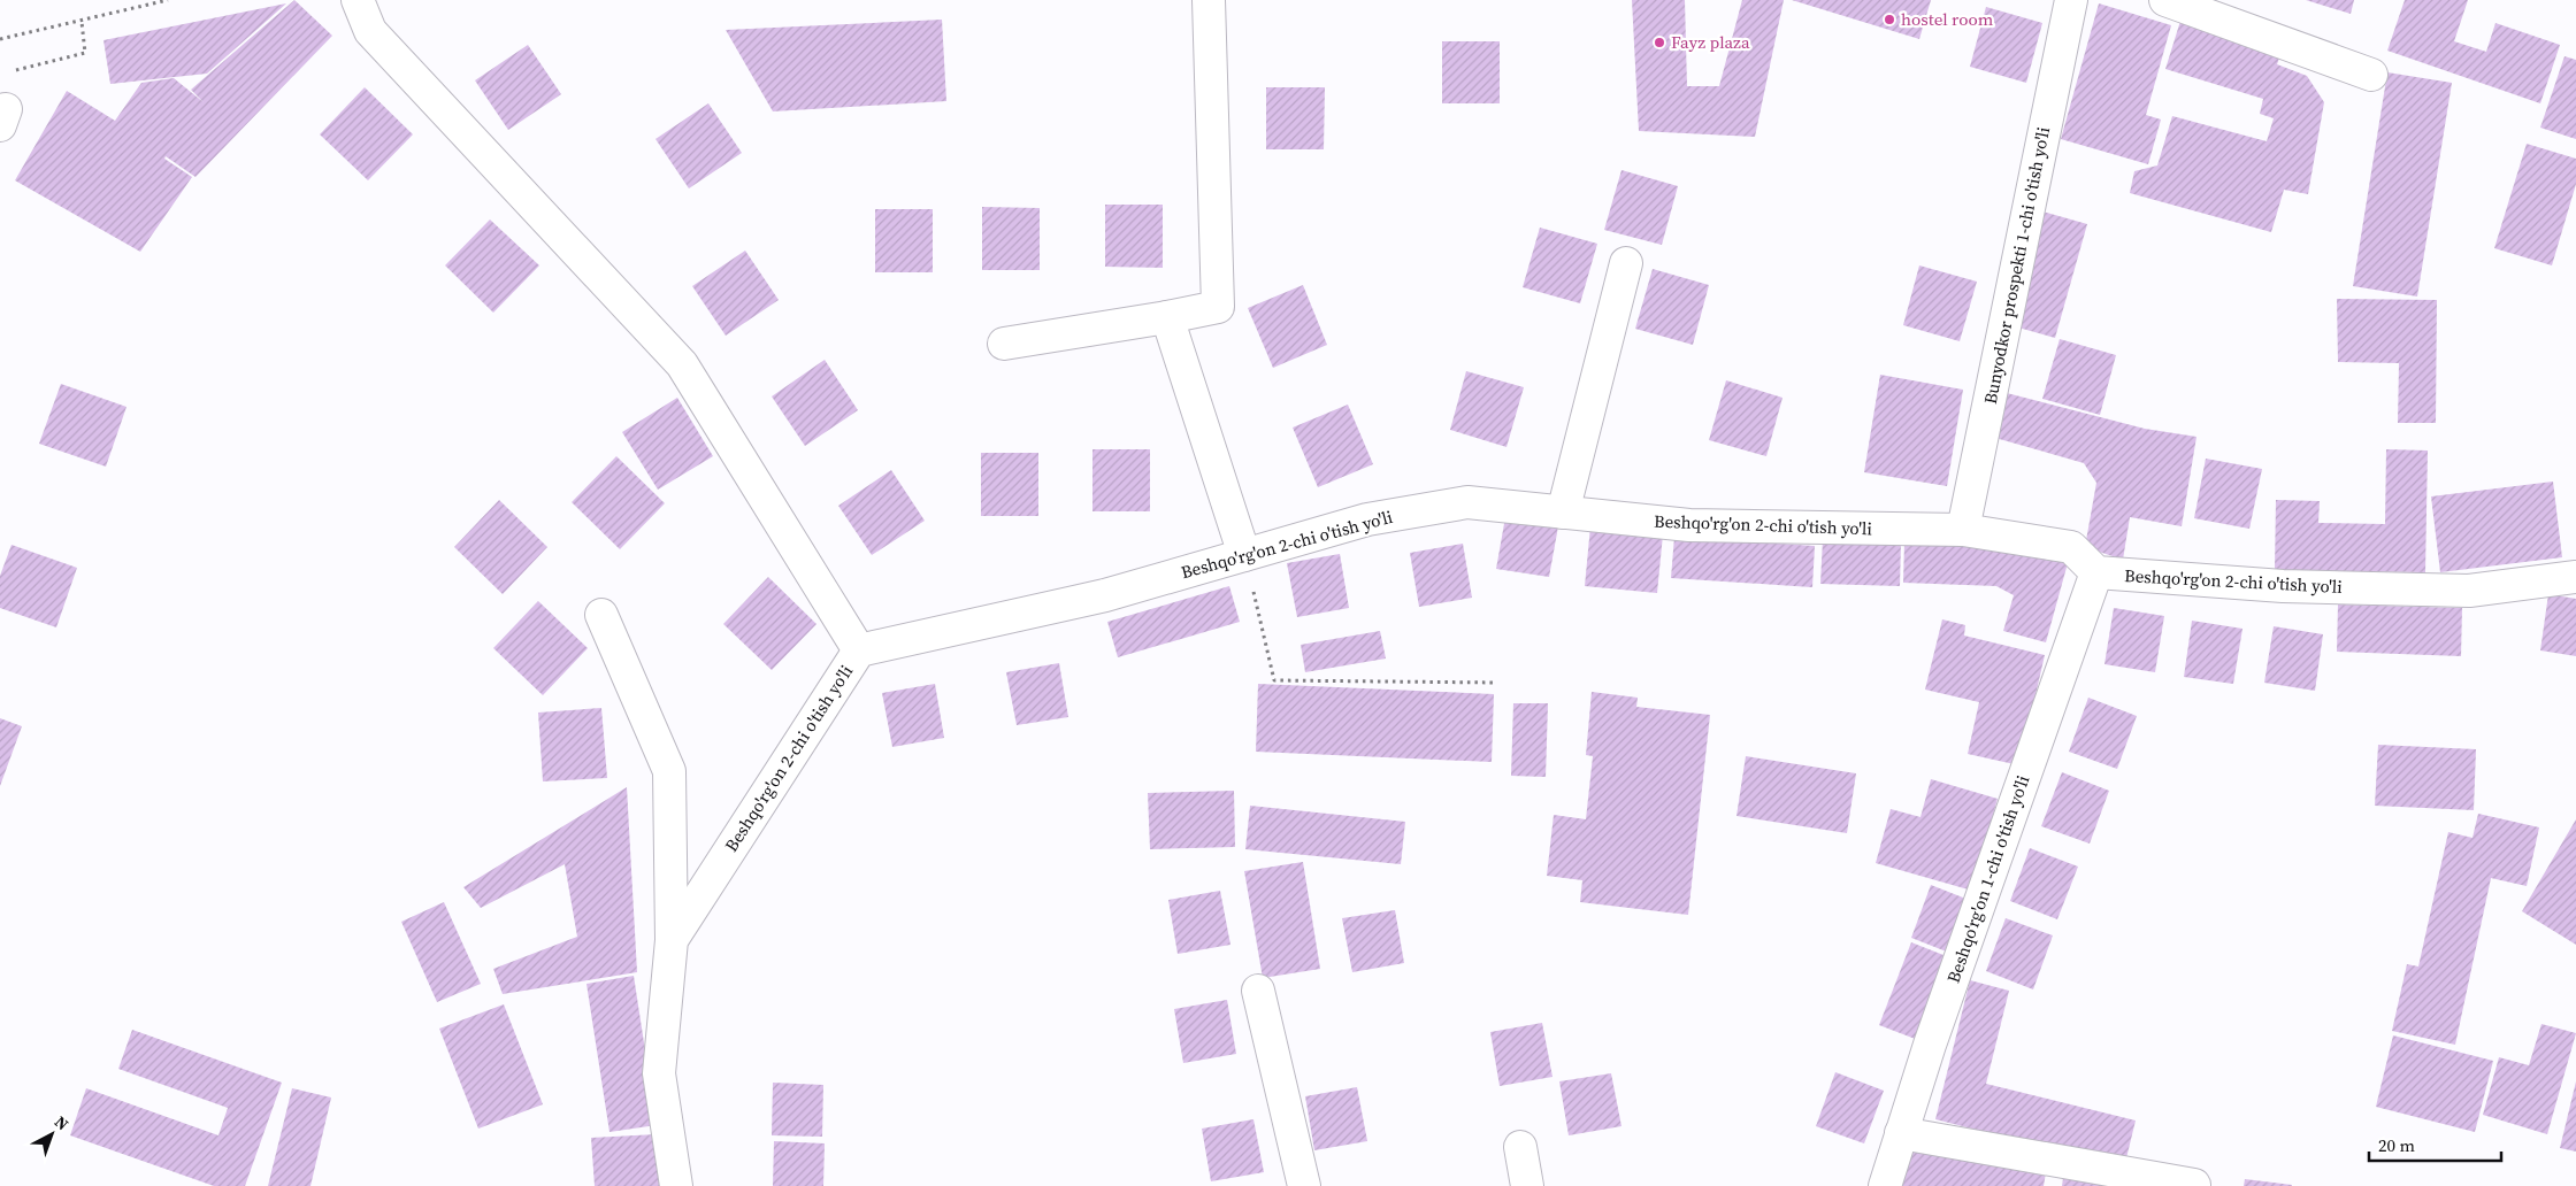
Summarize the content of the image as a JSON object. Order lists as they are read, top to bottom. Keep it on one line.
{"streets":{"street":["Bunyodkor prospekti 1-chi o'tish yo'li","Beshqo'rg'on 2-chi o'tish yo'li","Beshqo'rg'on 1-chi o'tish yo'li"]},"crossings":[["Bunyodkor prospekti 1-chi o'tish yo'li","Beshqo'rg'on 2-chi o'tish yo'li"],["Beshqo'rg'on 2-chi o'tish yo'li","Beshqo'rg'on 1-chi o'tish yo'li"]],"places":["hostel room","Fayz plaza"],"scale_bar":"20 m","north":"top right"}
